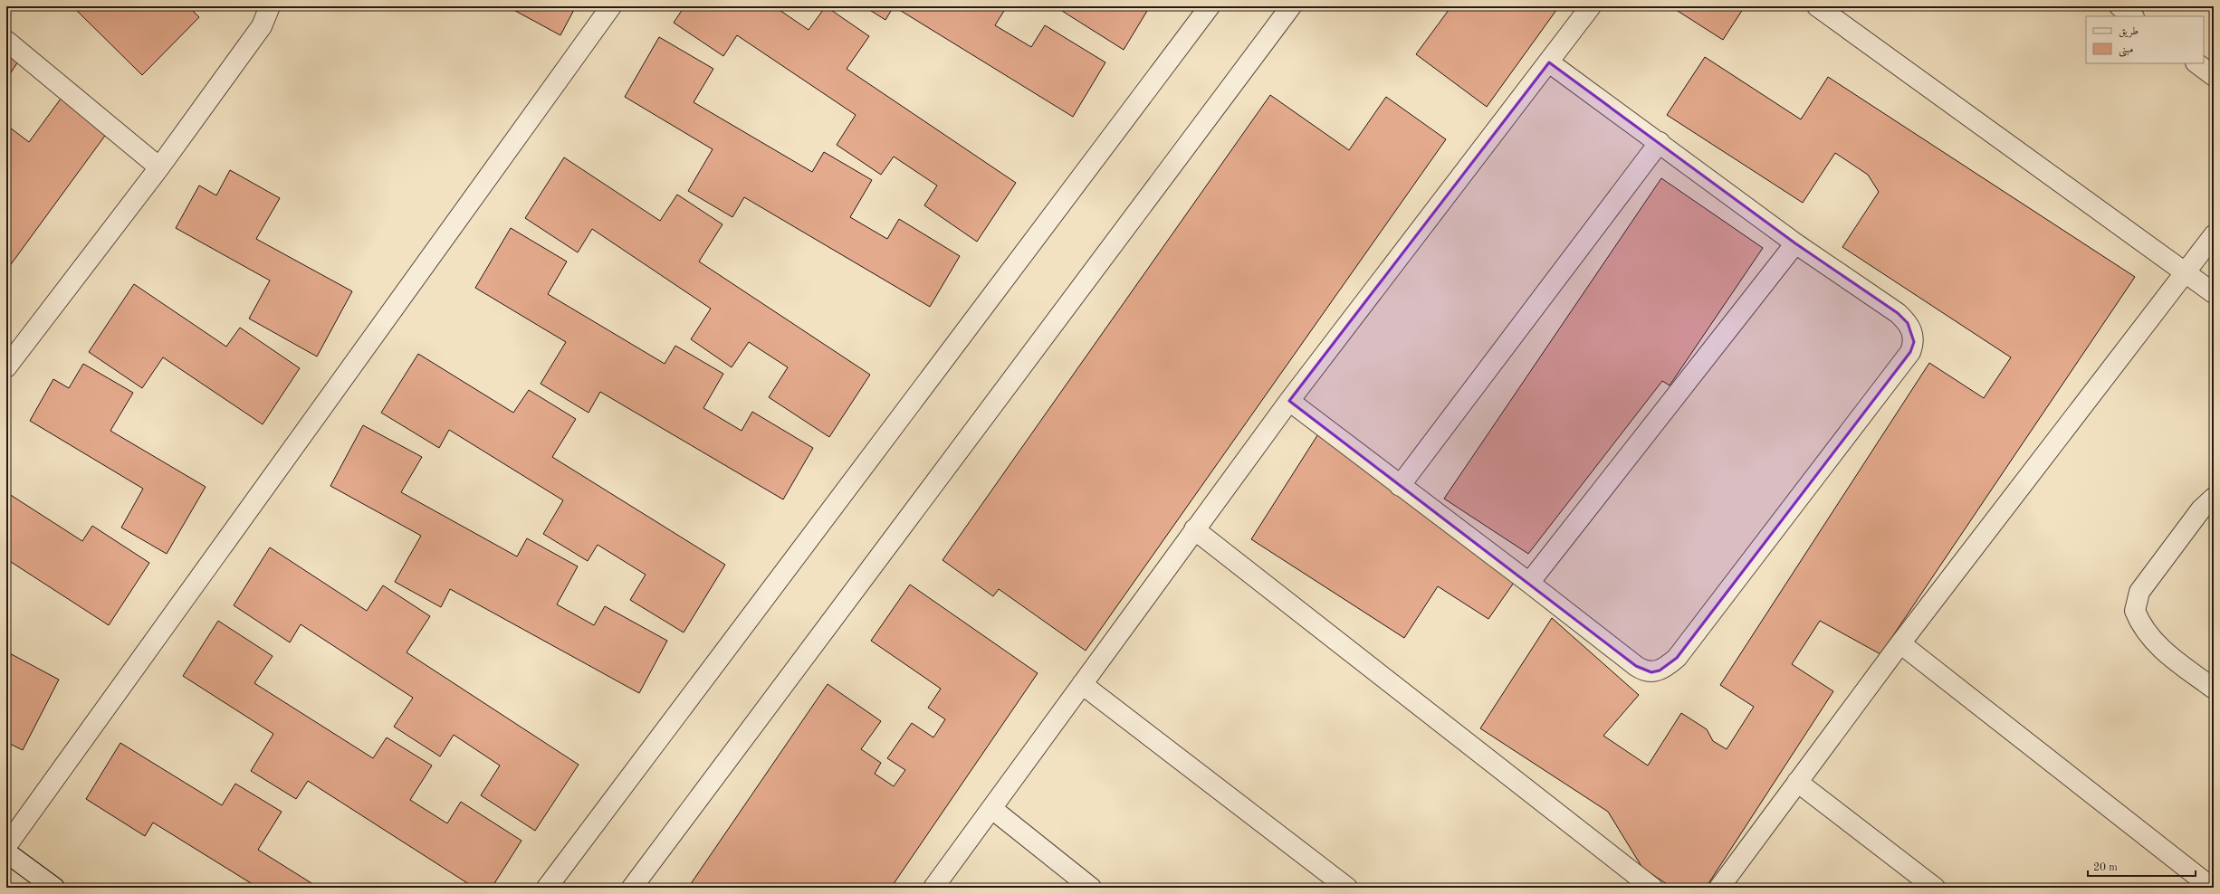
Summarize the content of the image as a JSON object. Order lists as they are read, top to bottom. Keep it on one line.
{"legend":["طريق","مبنى"],"scale_bar":"20 m"}
